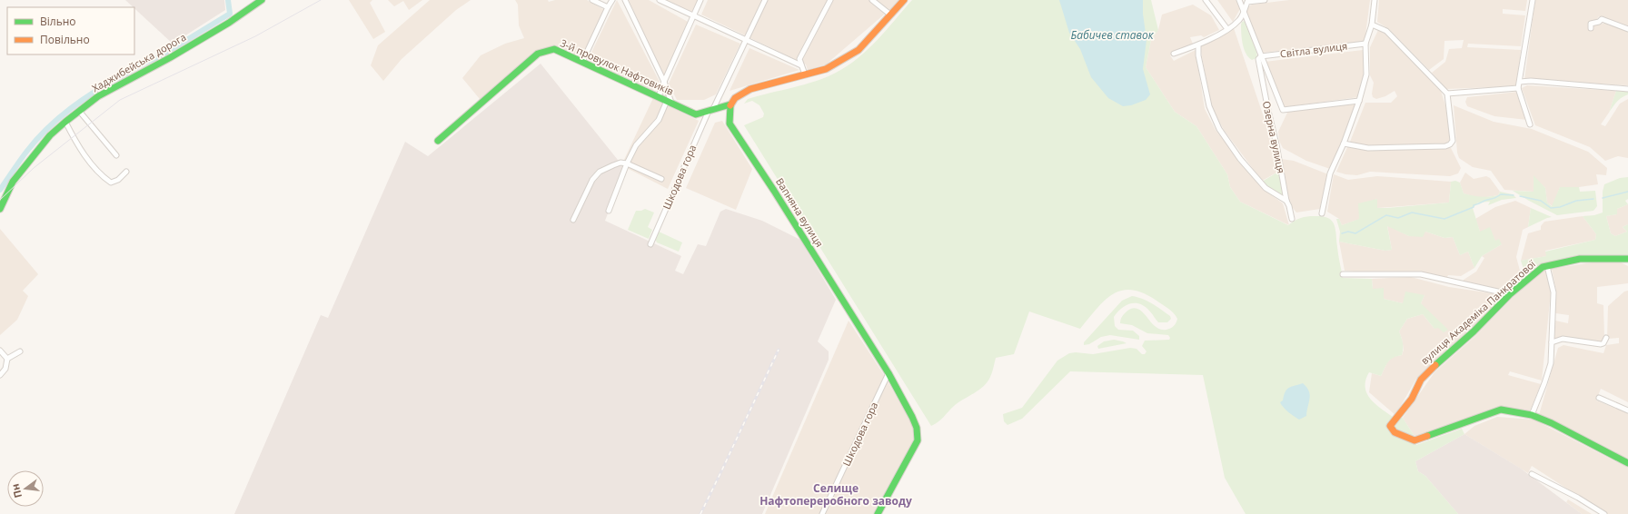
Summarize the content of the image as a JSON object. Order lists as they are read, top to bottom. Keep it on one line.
{"streets":{"street":["Світла вулиця","Хаджибейська дорога","3-й провулок Нафтовиків","Озерна вулиця","Шкодова гора","Вапняна вулиця","вулиця Академіка Панкратової"]},"crossings":[["Світла вулиця","Озерна вулиця"],["3-й провулок Нафтовиків","Шкодова гора"],["3-й провулок Нафтовиків","Вапняна вулиця"],["Шкодова гора","Вапняна вулиця"]],"districts":["Селище Нафтопереробного заводу"],"water":["Бабичев ставок"],"legend":["Вільно","Повільно"],"north":"left"}
